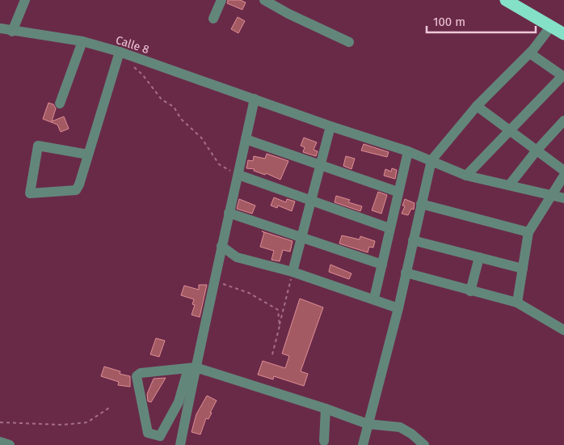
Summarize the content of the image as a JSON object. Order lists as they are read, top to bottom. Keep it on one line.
{"streets":{"street":["Calle 8"]},"scale_bar":"100 m"}
